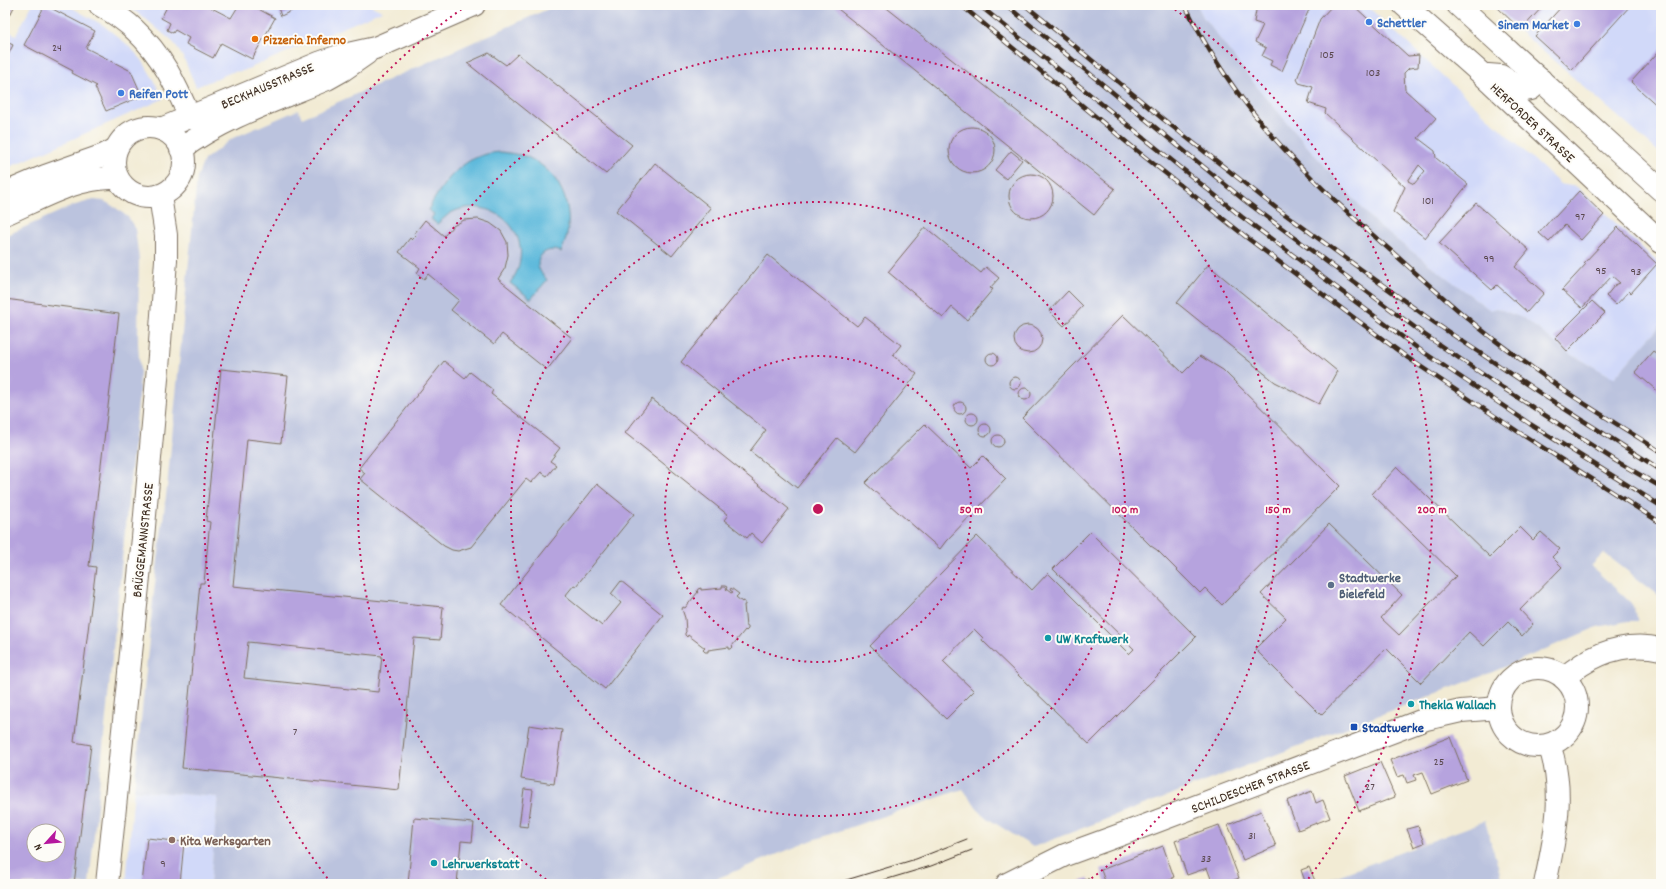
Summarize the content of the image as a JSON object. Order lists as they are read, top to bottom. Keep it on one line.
{"streets":{"street":["BECKHAUSSTRASSE","HERFORDER STRASSE","BRÜGGEMANNSTRASSE","SCHILDESCHER STRASSE"]},"crossings":[["BECKHAUSSTRASSE","BRÜGGEMANNSTRASSE"]],"places":{"other":["Schettler","Sinem Market","Pizzeria Inferno","Reifen Pott","Stadtwerke Bielefeld","UW Kraftwerk","Thekla Wallach","Kita Werksgarten","Lehrwerkstatt"],"transit":["Stadtwerke"]},"house_numbers":["24","105","103","101","97","99","95","93","7","25","27","31","33","9"],"north":"bottom left","rings":["50 m","100 m","150 m","200 m"]}
